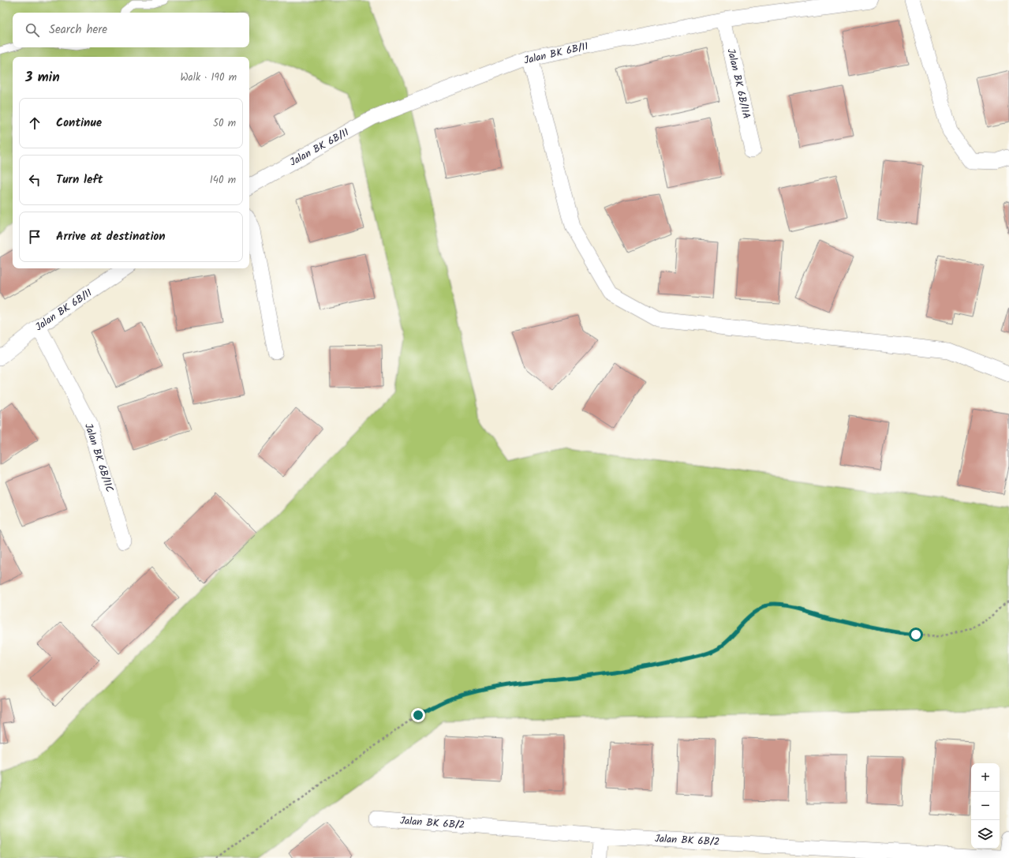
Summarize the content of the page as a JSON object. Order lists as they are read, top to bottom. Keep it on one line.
{"streets":{"street":["Jalan BK 6B/11","Jalan BK 6B/11A","Jalan BK 6B/11C","Jalan BK 6B/2"]},"crossings":[["Jalan BK 6B/11","Jalan BK 6B/11A"],["Jalan BK 6B/11","Jalan BK 6B/11C"]],"page":{"search":"Search here","heading":["3 min","Walk · 190 m"],"list":[["Continue","50 m"],["Turn left","140 m"],"Arrive at destination"],"map_buttons":["+","−"]}}
